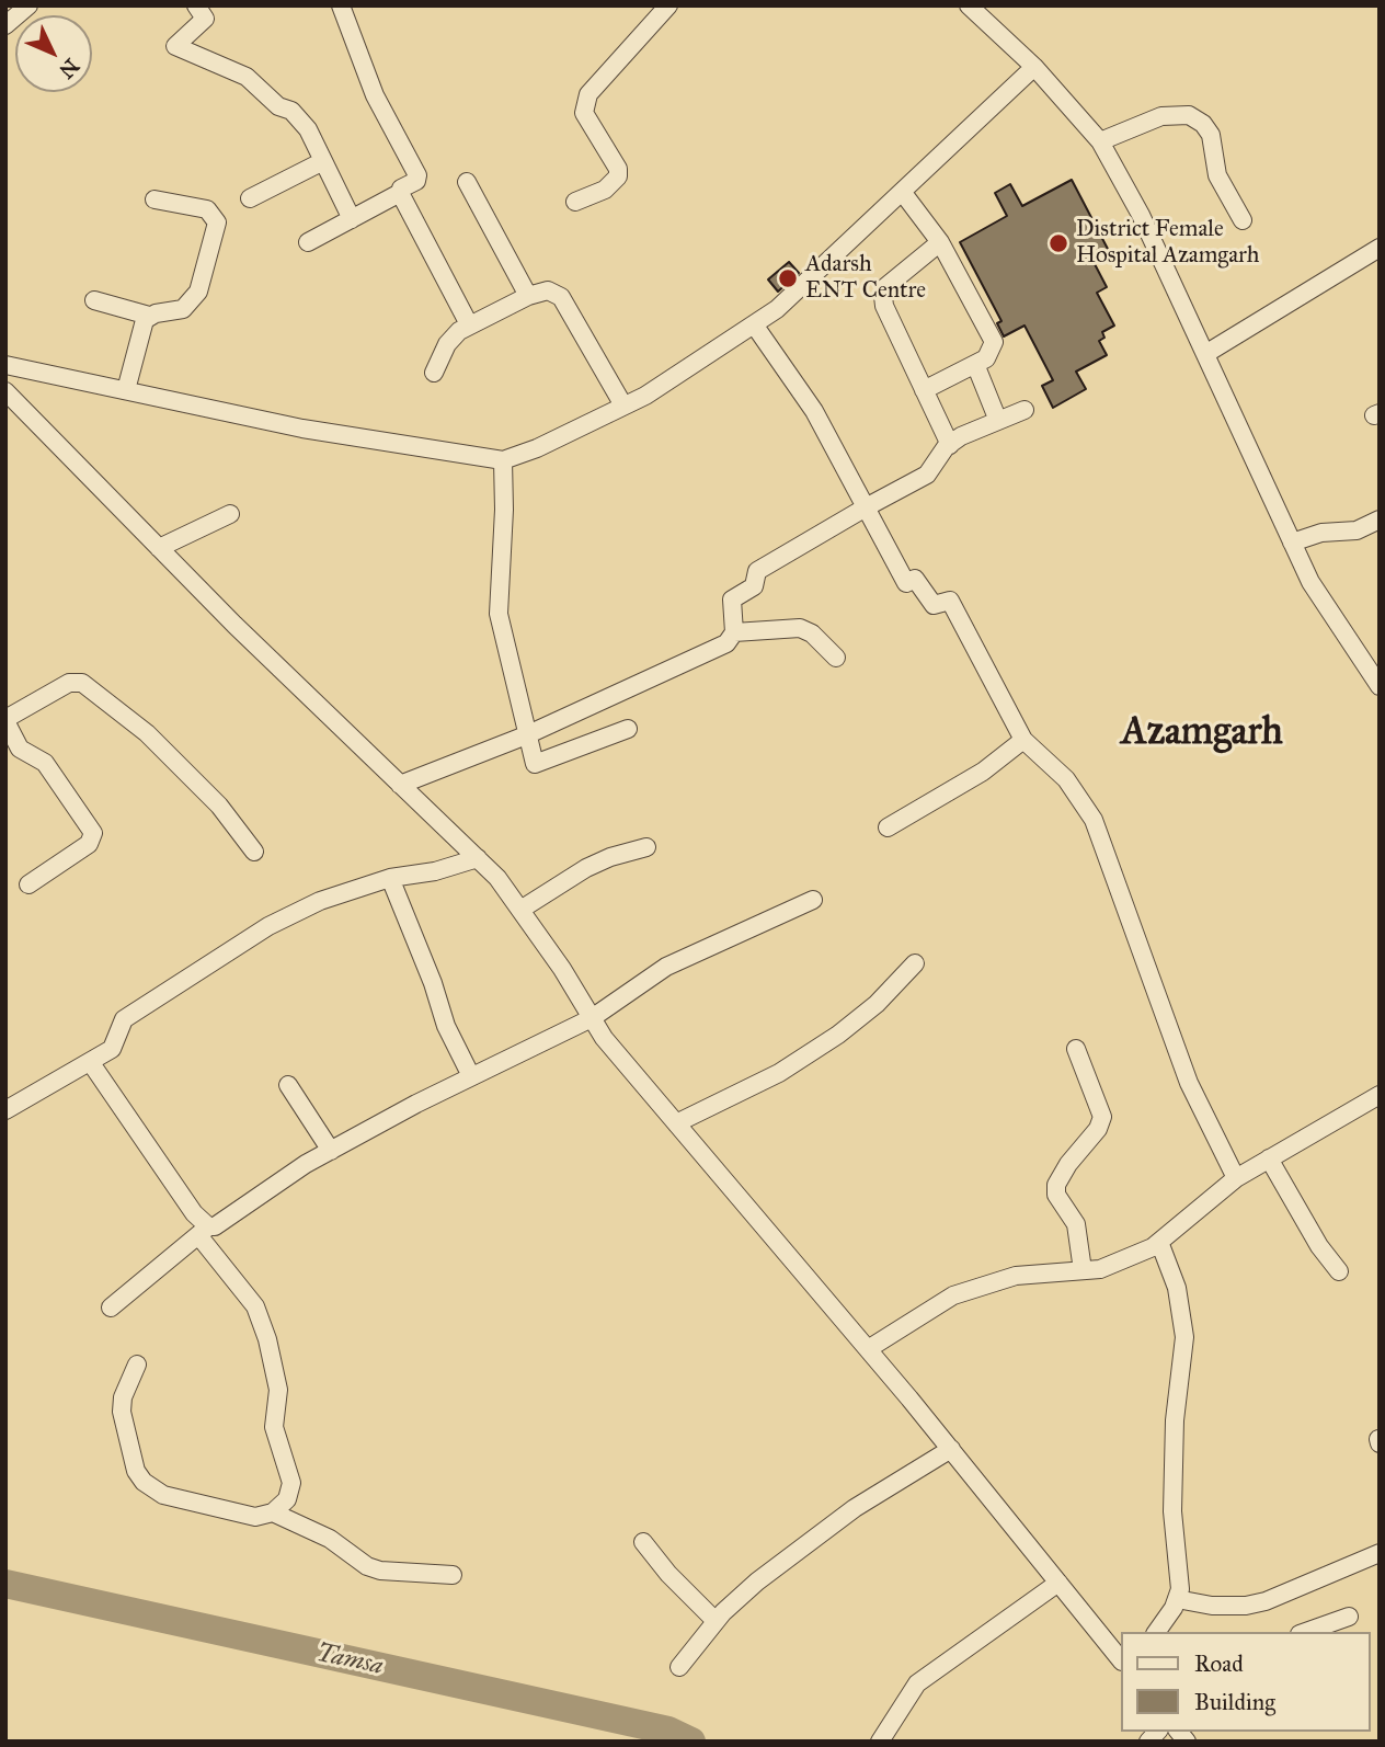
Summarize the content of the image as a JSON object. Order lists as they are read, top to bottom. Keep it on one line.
{"districts":["Azamgarh"],"water":["Tamsa"],"places":["District Female Hospital Azamgarh","Adarsh ENT Centre"],"legend":["Road","Building"],"north":"bottom right"}
